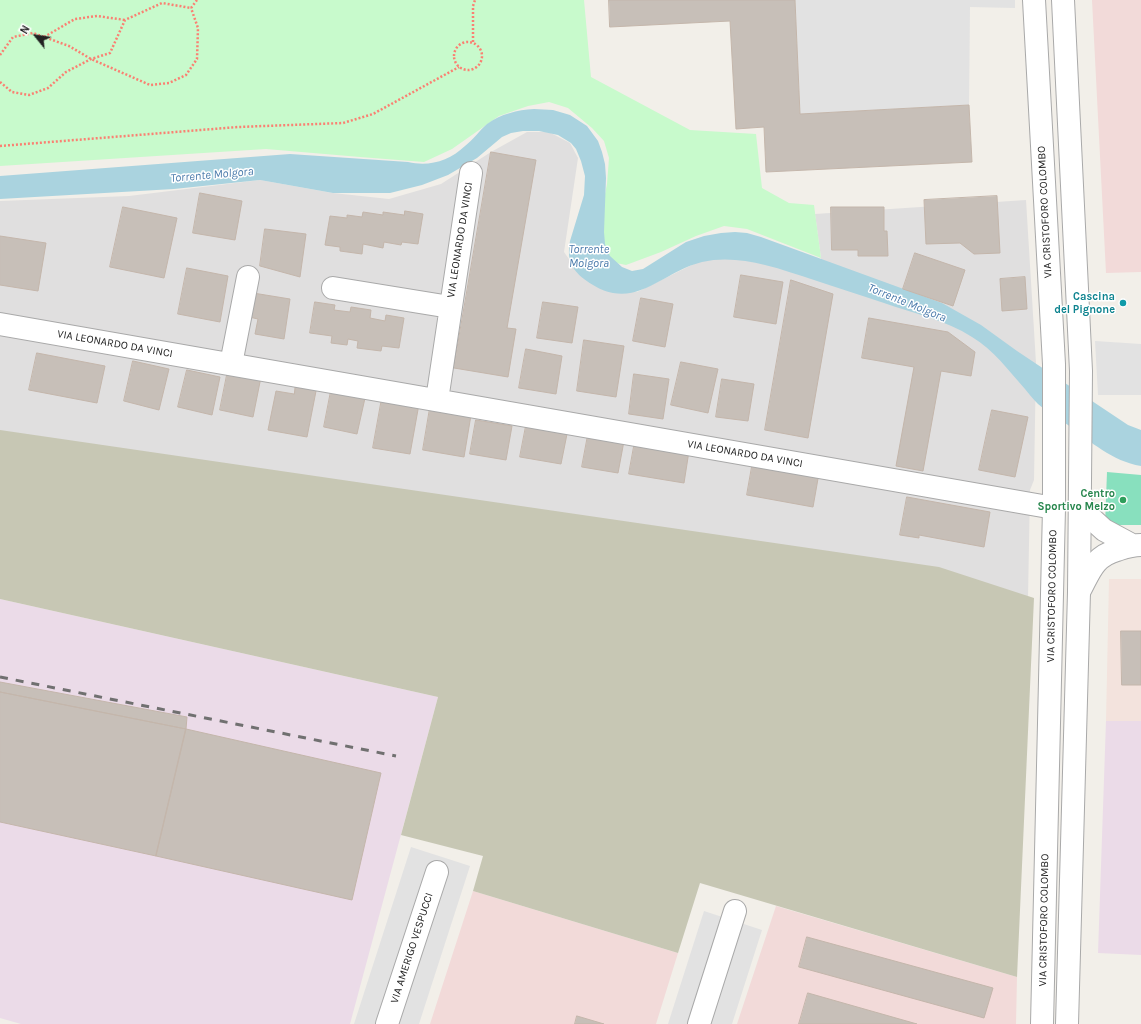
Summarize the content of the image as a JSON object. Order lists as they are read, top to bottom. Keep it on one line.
{"streets":{"street":["VIA CRISTOFORO COLOMBO","VIA LEONARDO DA VINCI","VIA AMERIGO VESPUCCI"]},"crossings":[["VIA CRISTOFORO COLOMBO","VIA LEONARDO DA VINCI"]],"water":["Torrente Molgora"],"places":["Cascina del Pignone","Centro Sportivo Melzo"],"north":"top left"}
